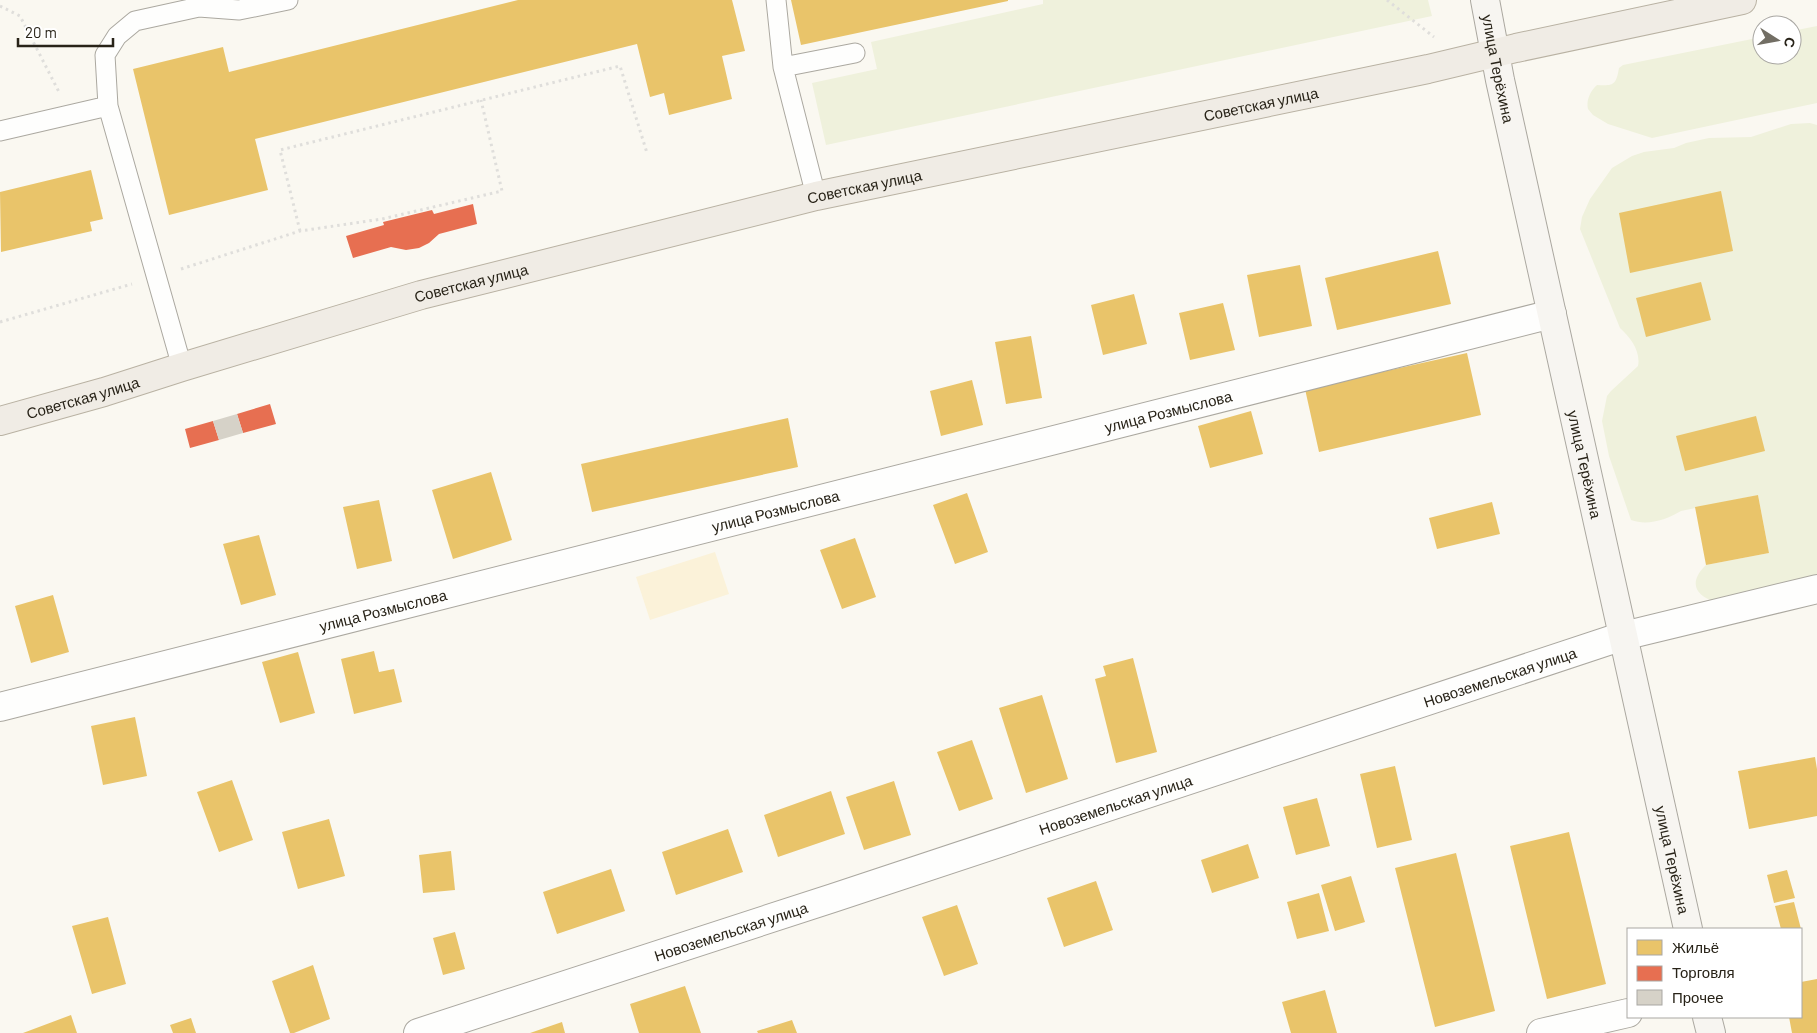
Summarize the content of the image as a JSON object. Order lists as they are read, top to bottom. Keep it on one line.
{"streets":{"main road":["улица Терёхина","Советская улица"],"street":["улица Розмыслова","Новоземельская улица"]},"crossings":[["улица Терёхина","Советская улица"],["улица Терёхина","улица Розмыслова"],["улица Терёхина","Новоземельская улица"]],"legend":["Жильё","Торговля","Прочее"],"scale_bar":"20 m","north":"right"}
